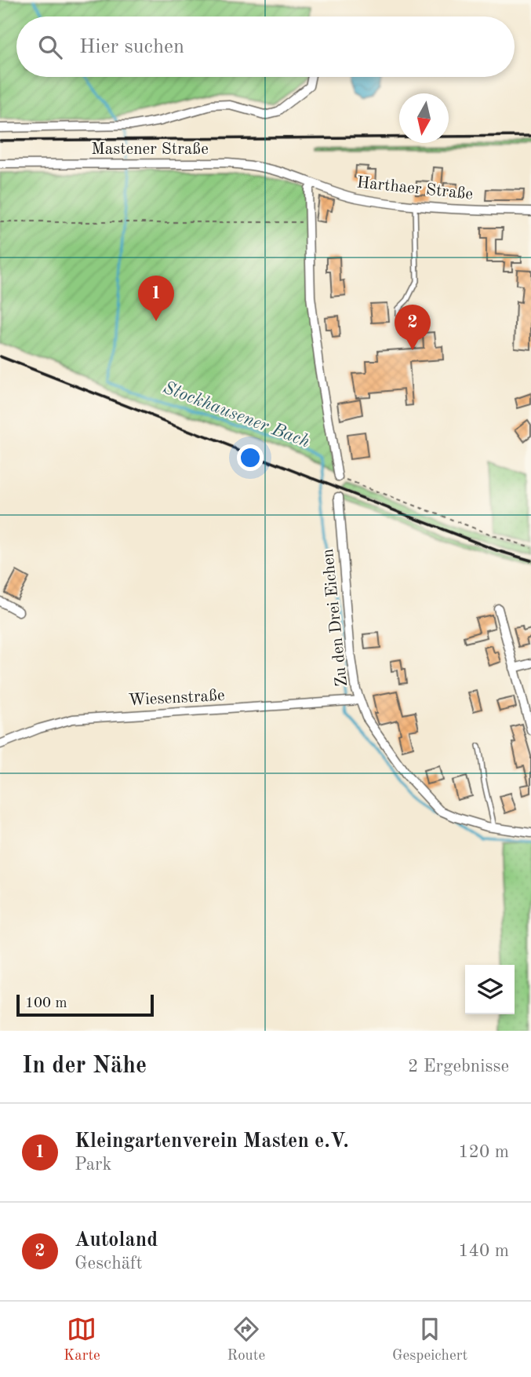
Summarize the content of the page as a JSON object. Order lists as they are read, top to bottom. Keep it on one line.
{"streets":{"street":["Mastener Straße","Harthaer Straße","Zu den Drei Eichen","Wiesenstraße"]},"crossings":[["Mastener Straße","Harthaer Straße"],["Zu den Drei Eichen","Wiesenstraße"]],"water":["Stockhausener Bach"],"scale_bar":"100 m","north":"bottom","page":{"search":"Hier suchen","pins":["1","2"],"scale":"100 m","heading":["In der Nähe","2 Ergebnisse"],"list":[{"mark":"1","name":"Kleingartenverein Masten e.V.","note":"Park","value":"120 m"},{"mark":"2","name":"Autoland","note":"Geschäft","value":"140 m"}],"nav":["Karte","Route","Gespeichert"]}}
